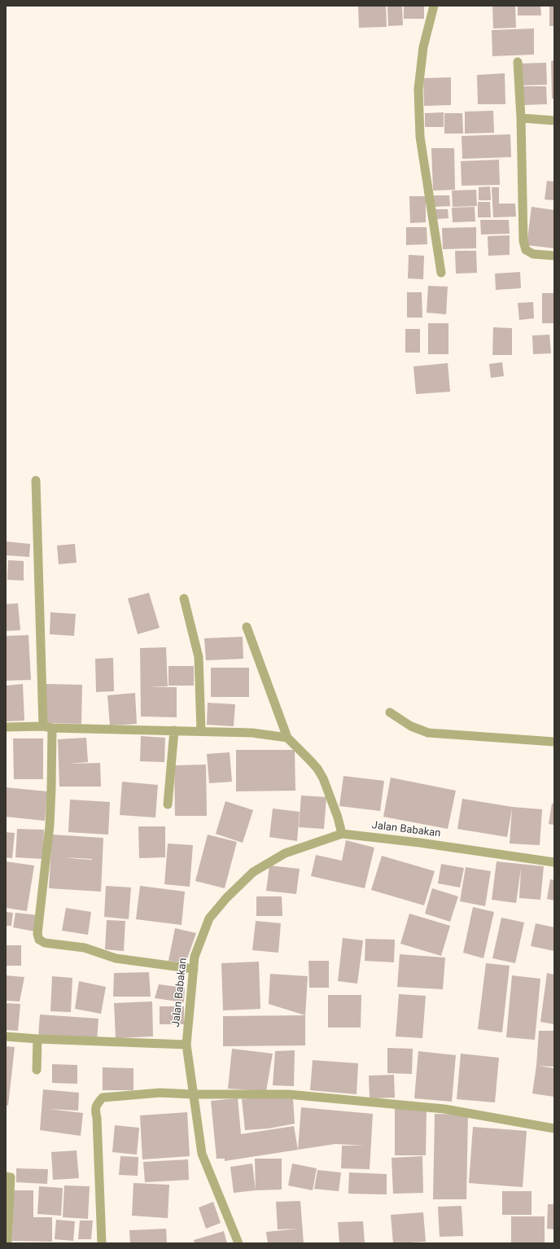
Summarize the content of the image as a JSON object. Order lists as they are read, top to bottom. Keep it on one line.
{"streets":{"street":["Jalan Babakan"]}}
